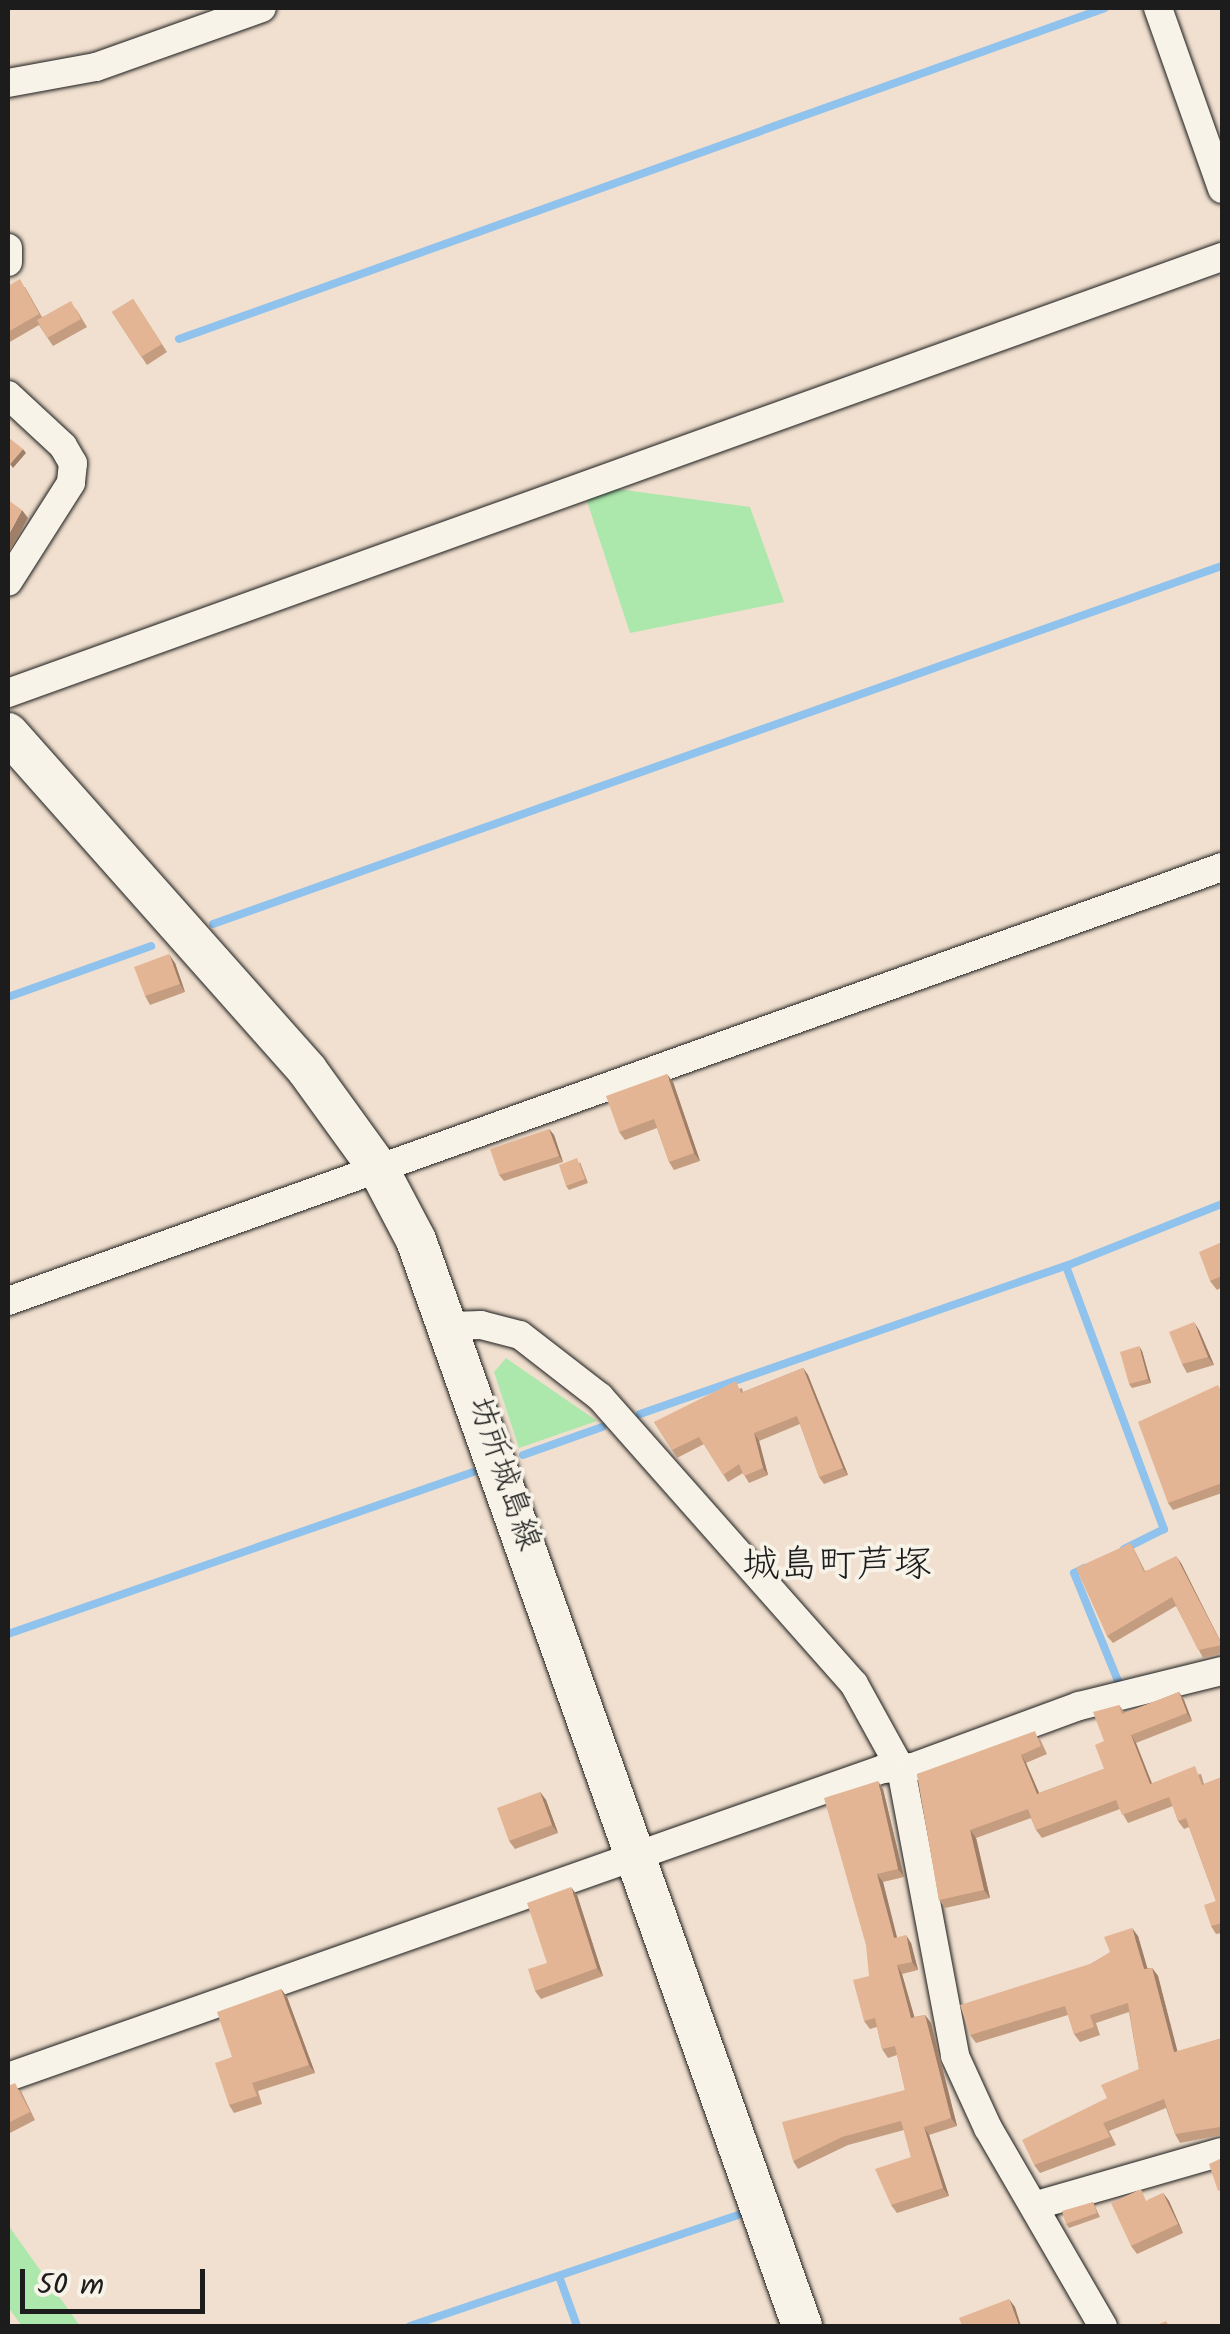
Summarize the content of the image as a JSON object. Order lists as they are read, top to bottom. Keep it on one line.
{"streets":{"main road":["坊所城島線"]},"districts":["城島町芦塚"],"scale_bar":"50 m"}
